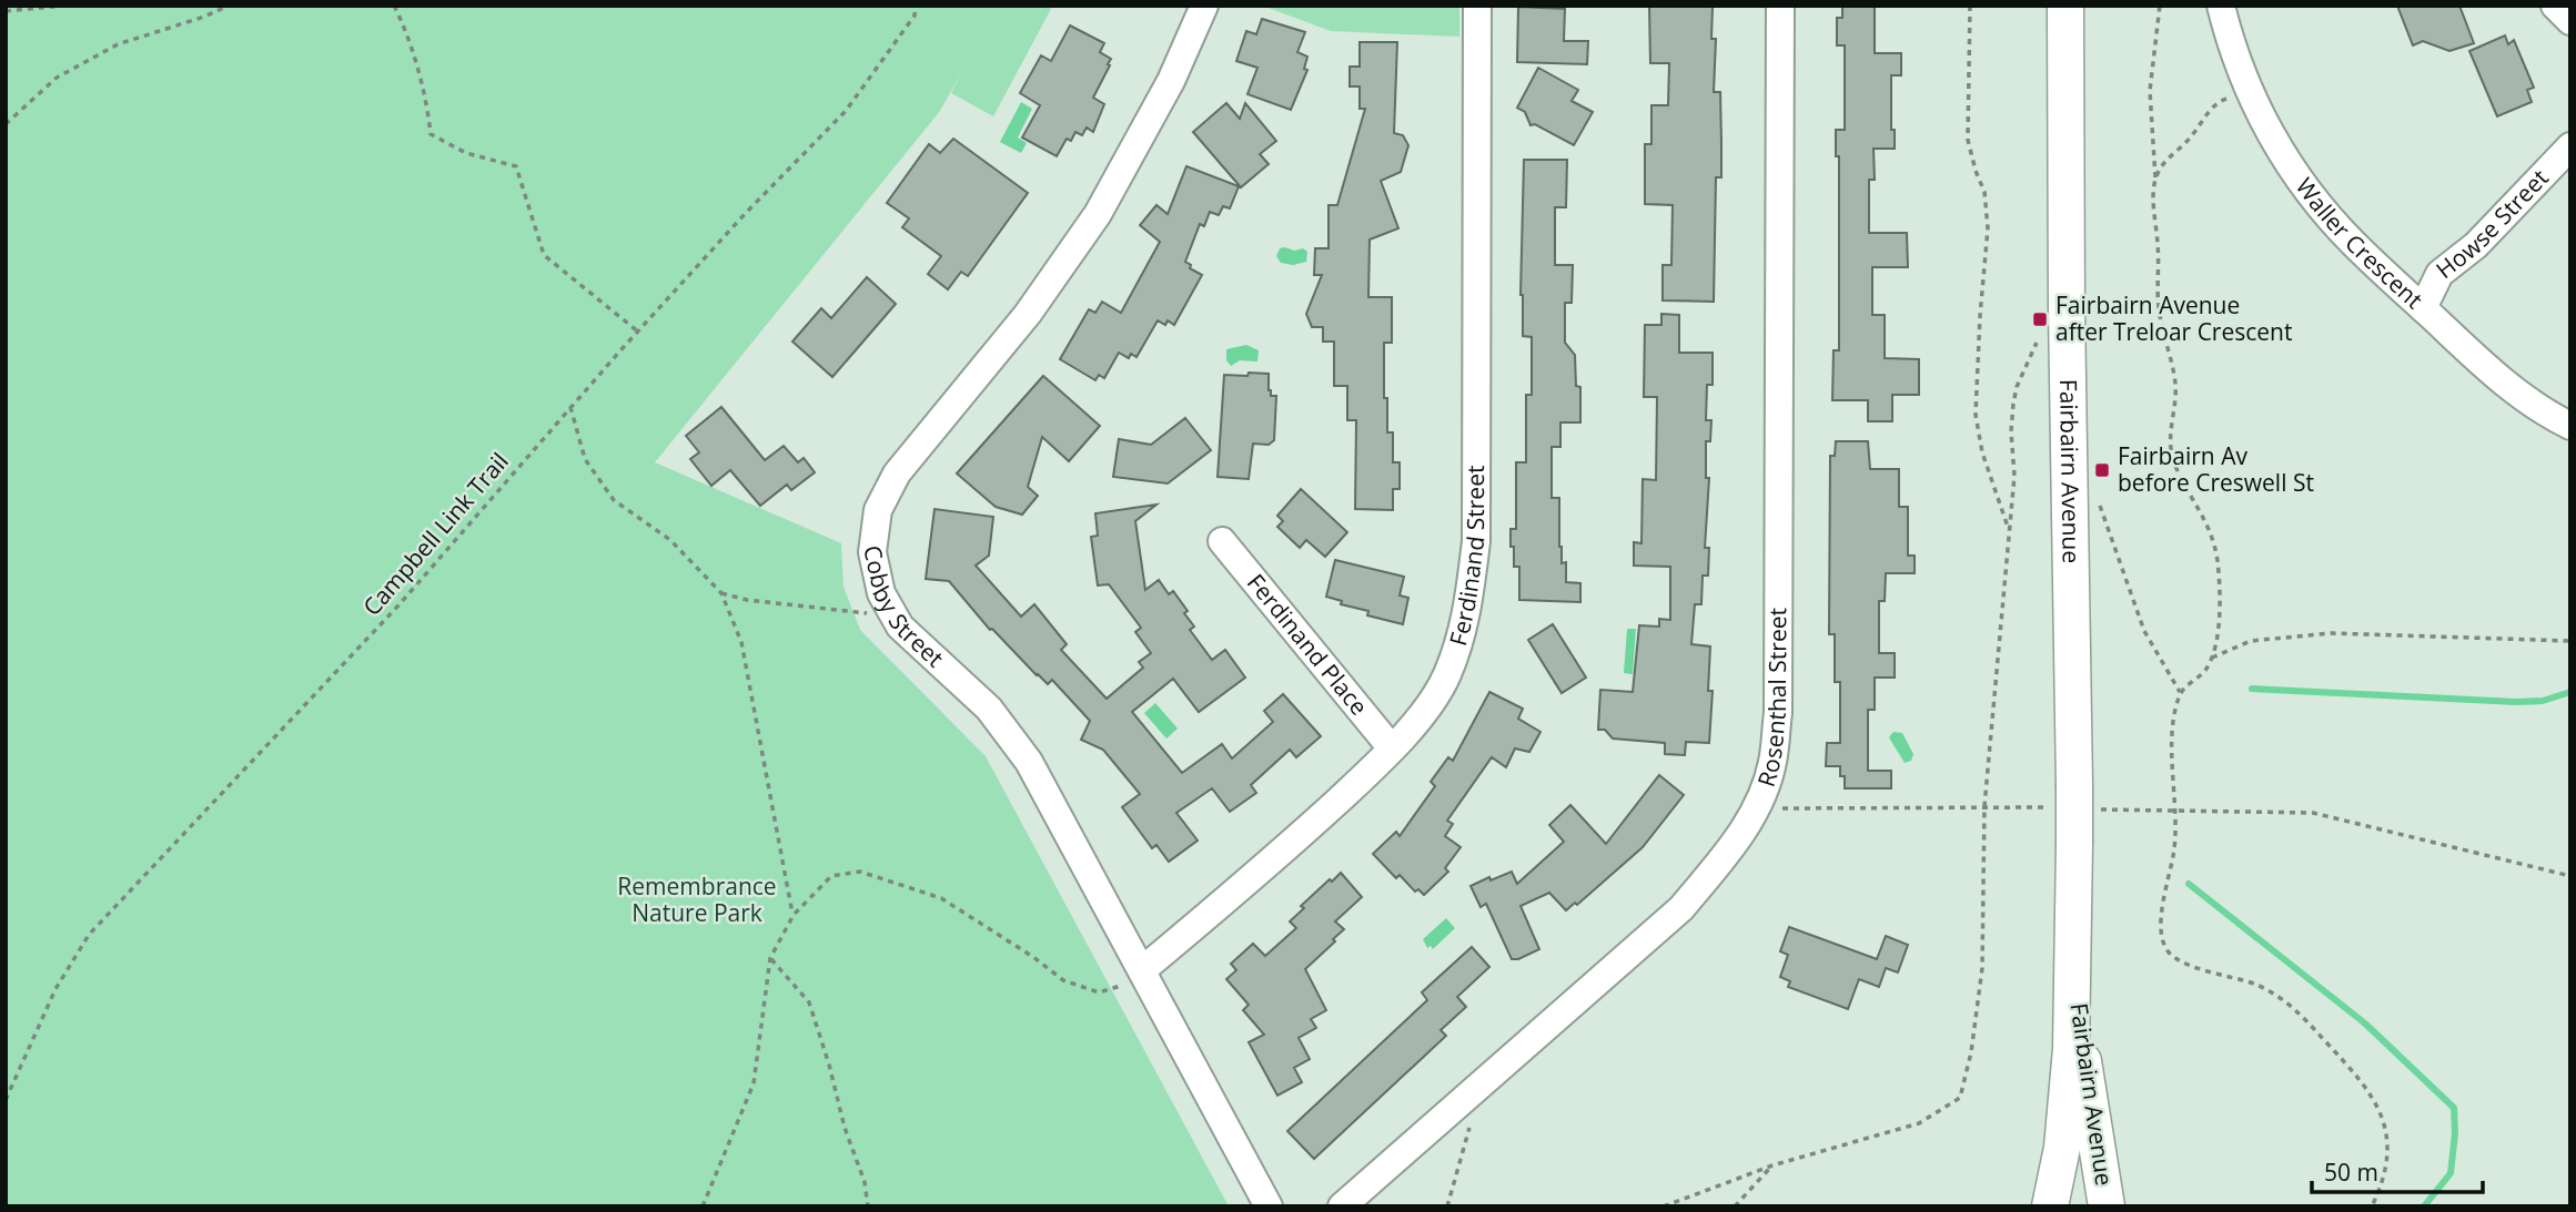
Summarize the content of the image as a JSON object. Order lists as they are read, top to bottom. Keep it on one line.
{"streets":{"main road":["Fairbairn Avenue"],"street":["Howse Street","Waller Crescent","Ferdinand Street","Cobby Street","Ferdinand Place","Rosenthal Street"],"path":["Campbell Link Trail"]},"crossings":[["Howse Street","Waller Crescent"],["Ferdinand Street","Cobby Street"],["Ferdinand Street","Ferdinand Place"]],"parks":["Remembrance Nature Park"],"places":{"transit":["Fairbairn Avenue after Treloar Crescent","Fairbairn Av before Creswell St"]},"scale_bar":"50 m"}
